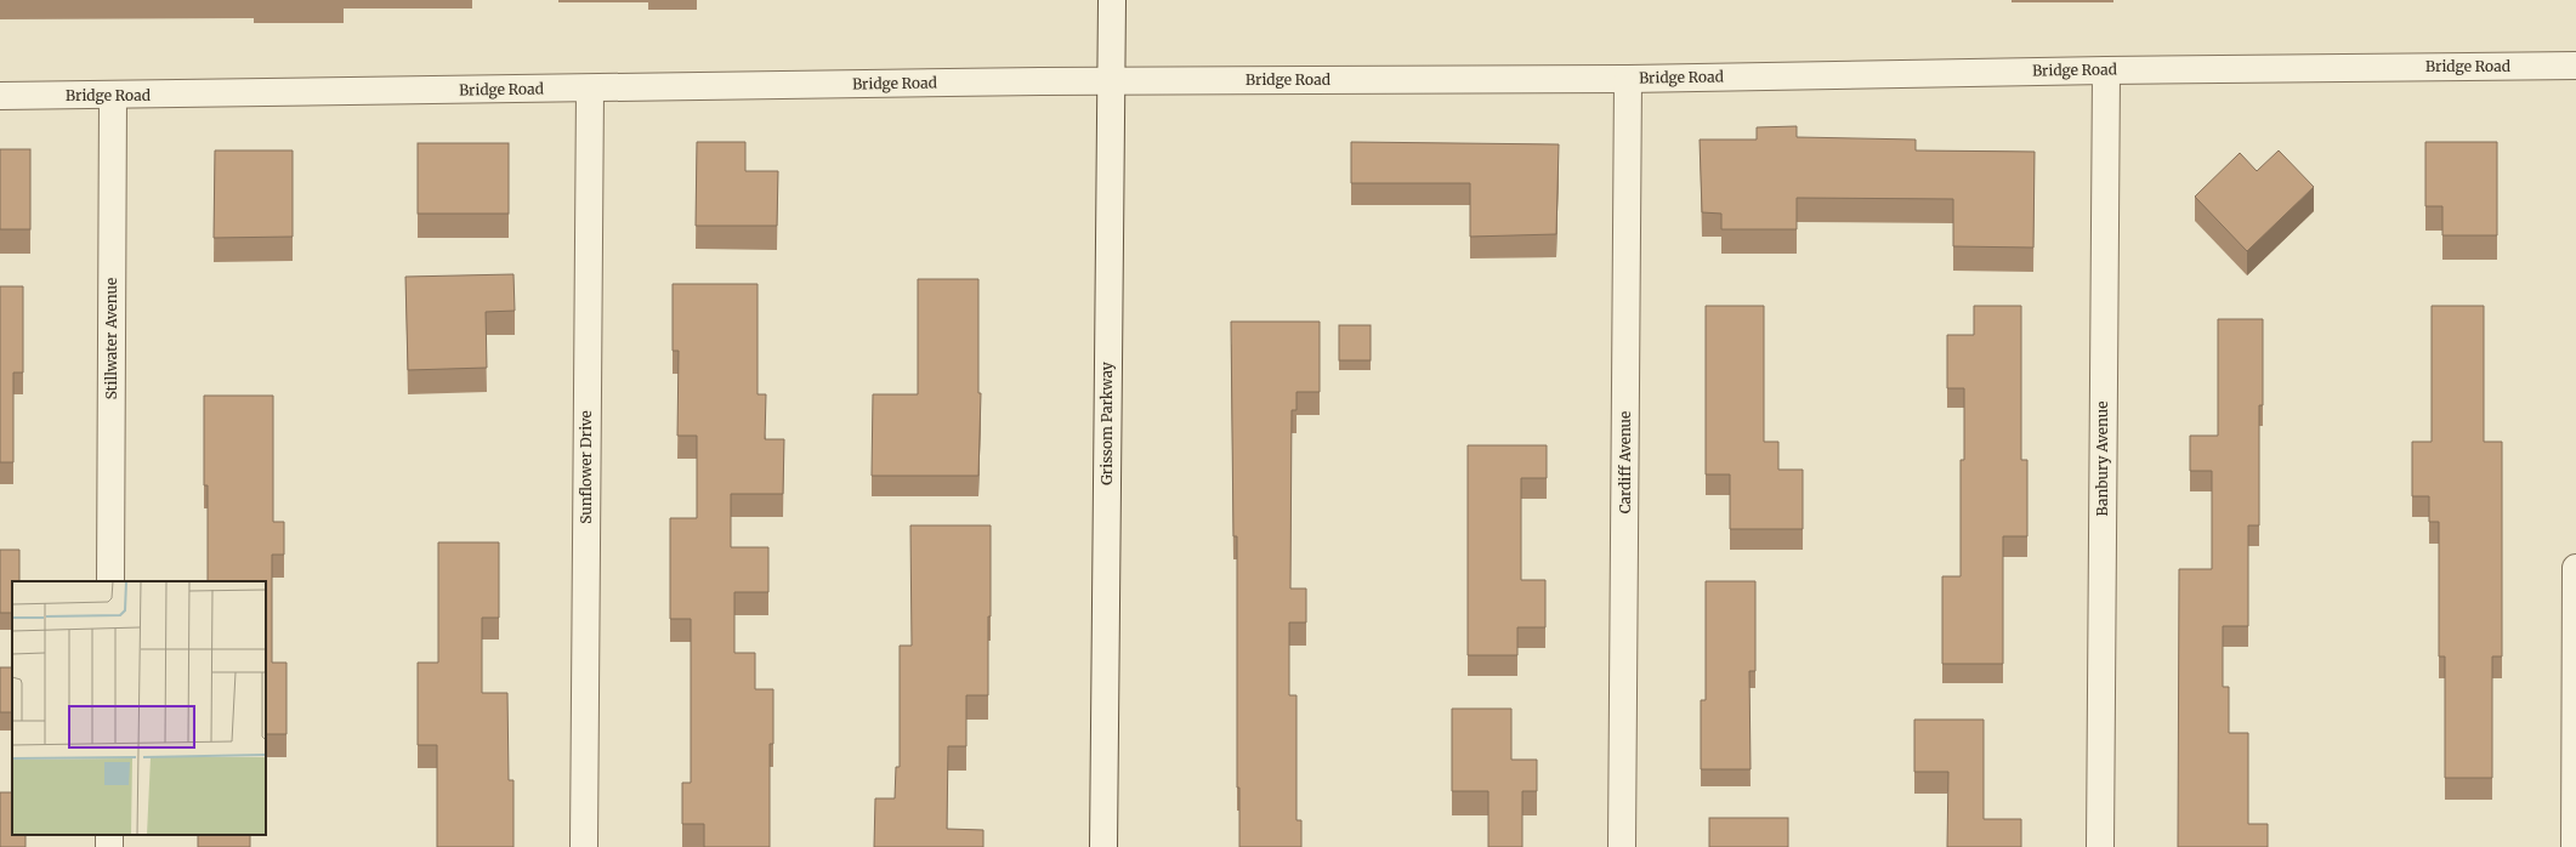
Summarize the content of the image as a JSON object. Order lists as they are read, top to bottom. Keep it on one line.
{"streets":{"street":["Bridge Road","Stillwater Avenue","Grissom Parkway","Banbury Avenue","Cardiff Avenue","Sunflower Drive"]},"crossings":[["Bridge Road","Stillwater Avenue"],["Bridge Road","Grissom Parkway"],["Bridge Road","Banbury Avenue"],["Bridge Road","Cardiff Avenue"],["Bridge Road","Sunflower Drive"]]}
